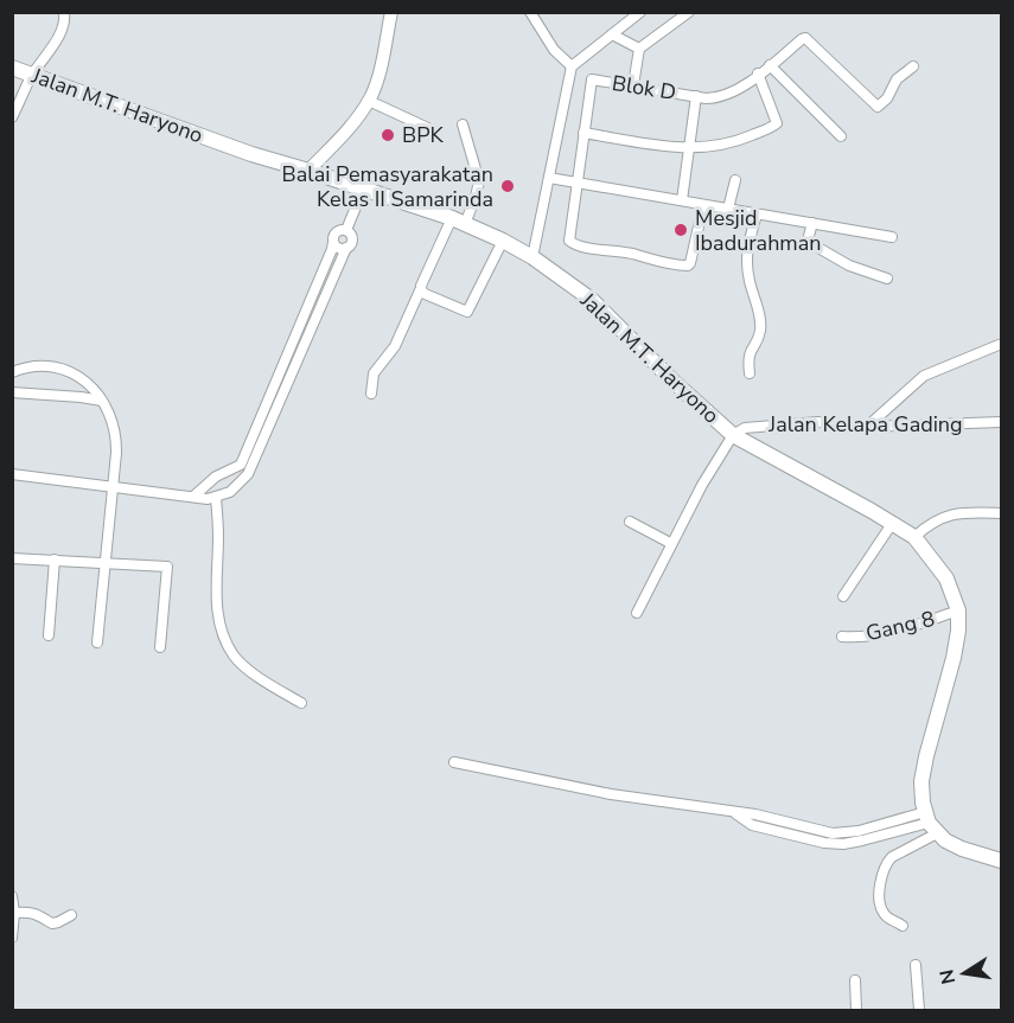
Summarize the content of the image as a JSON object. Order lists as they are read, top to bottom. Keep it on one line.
{"streets":{"main road":["Jalan M.T. Haryono"],"street":["Blok D","Jalan Kelapa Gading","Gang 8"]},"crossings":[["Jalan M.T. Haryono","Jalan Kelapa Gading"],["Jalan M.T. Haryono","Gang 8"]],"places":["BPK","Balai Pemasyarakatan Kelas II Samarinda","Mesjid Ibadurahman"],"north":"left"}
